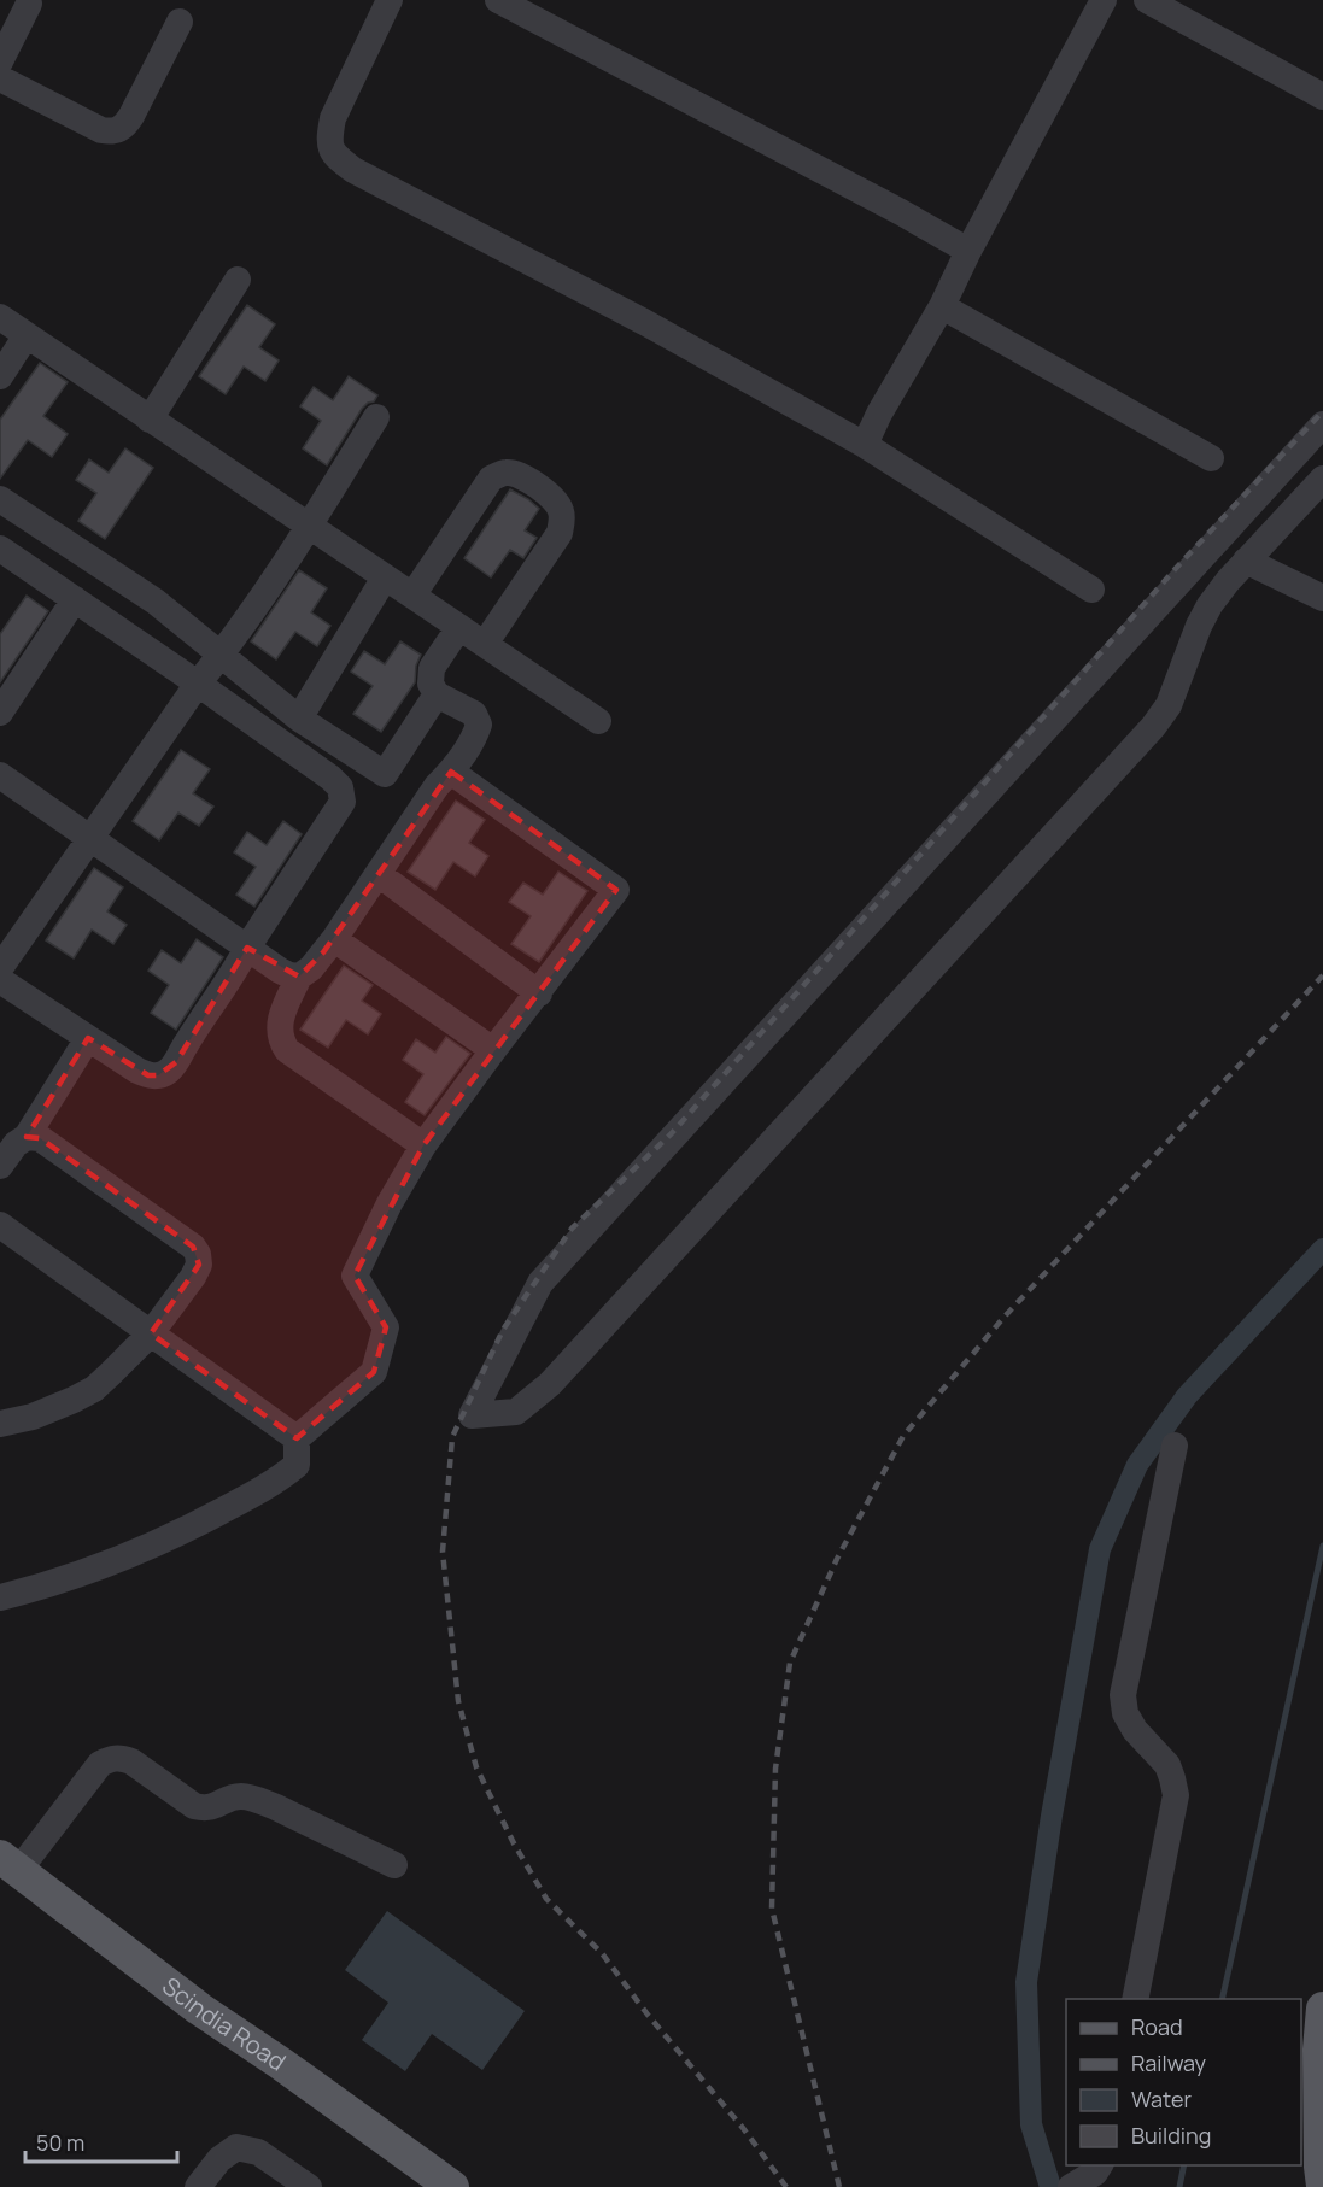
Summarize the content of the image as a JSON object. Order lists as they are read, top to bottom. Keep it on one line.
{"streets":{"main road":["Scindia Road"]},"legend":["Road","Railway","Water","Building"],"scale_bar":"50 m"}
